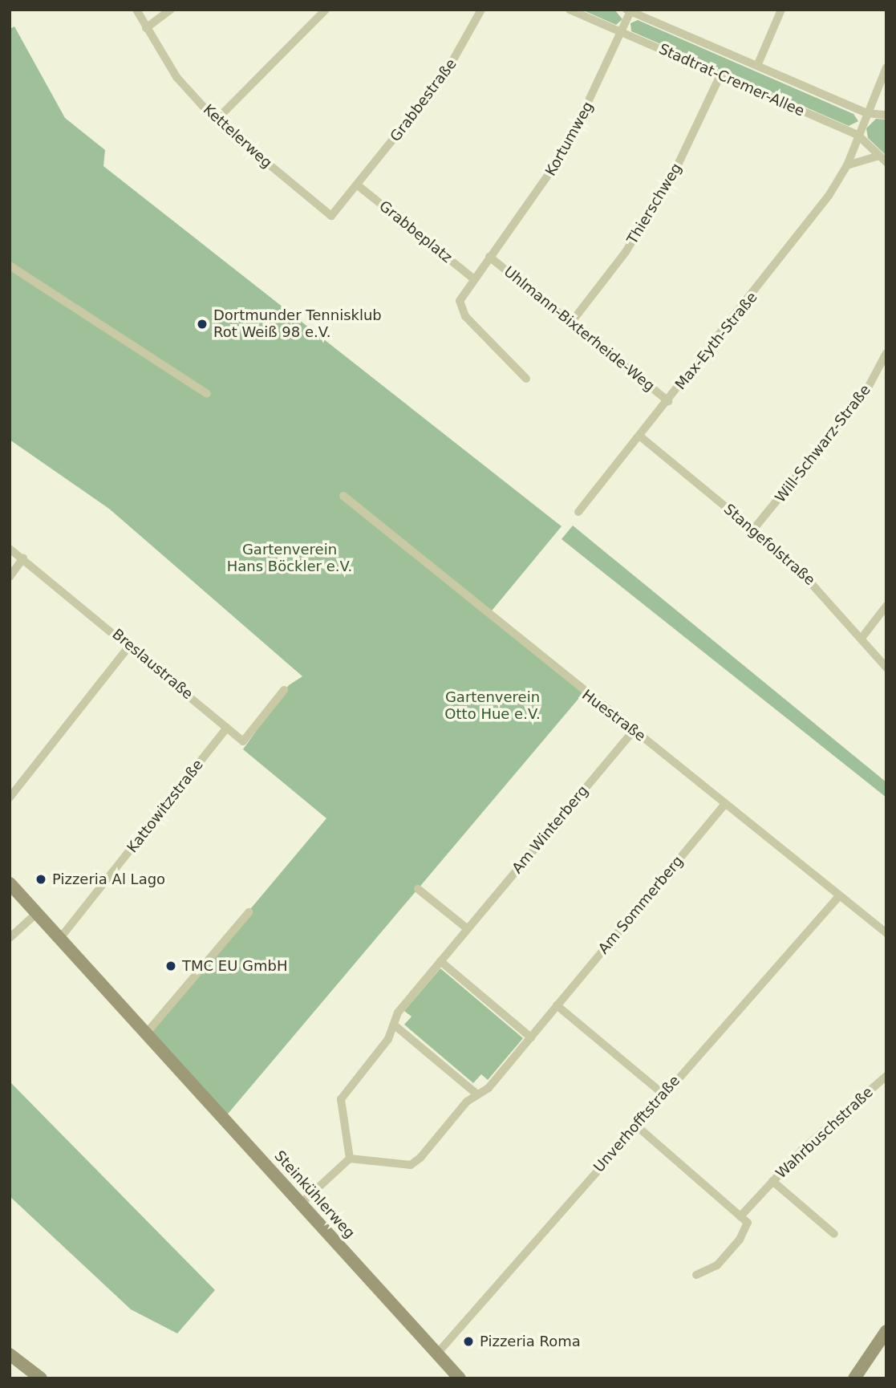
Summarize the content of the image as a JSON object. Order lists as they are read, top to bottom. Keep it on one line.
{"streets":{"street":["Stadtrat-Cremer-Allee","Grabbestraße","Kettelerweg","Kortumweg","Thierschweg","Grabbeplatz","Uhlmann-Bixterheide-Weg","Max-Eyth-Straße","Will-Schwarz-Straße","Stangefolstraße","Breslaustraße","Huestraße","Kattowitzstraße","Am Winterberg","Am Sommerberg","Unverhofftstraße","Wahrbuschstraße","Steinkühlerweg"]},"crossings":[["Stadtrat-Cremer-Allee","Kortumweg"],["Stadtrat-Cremer-Allee","Thierschweg"],["Stadtrat-Cremer-Allee","Max-Eyth-Straße"],["Grabbestraße","Kettelerweg"],["Grabbestraße","Grabbeplatz"],["Kettelerweg","Grabbeplatz"],["Kortumweg","Uhlmann-Bixterheide-Weg"],["Thierschweg","Uhlmann-Bixterheide-Weg"],["Uhlmann-Bixterheide-Weg","Max-Eyth-Straße"],["Max-Eyth-Straße","Stangefolstraße"],["Will-Schwarz-Straße","Stangefolstraße"],["Breslaustraße","Kattowitzstraße"],["Huestraße","Am Winterberg"],["Huestraße","Am Sommerberg"],["Huestraße","Unverhofftstraße"],["Kattowitzstraße","Steinkühlerweg"],["Am Winterberg","Am Sommerberg"],["Unverhofftstraße","Steinkühlerweg"]],"parks":["Gartenverein Hans Böckler e.V.","Gartenverein Otto Hue e.V."],"places":["Dortmunder Tennisklub Rot Weiß 98 e.V.","Pizzeria Al Lago","TMC EU GmbH","Pizzeria Roma"]}
